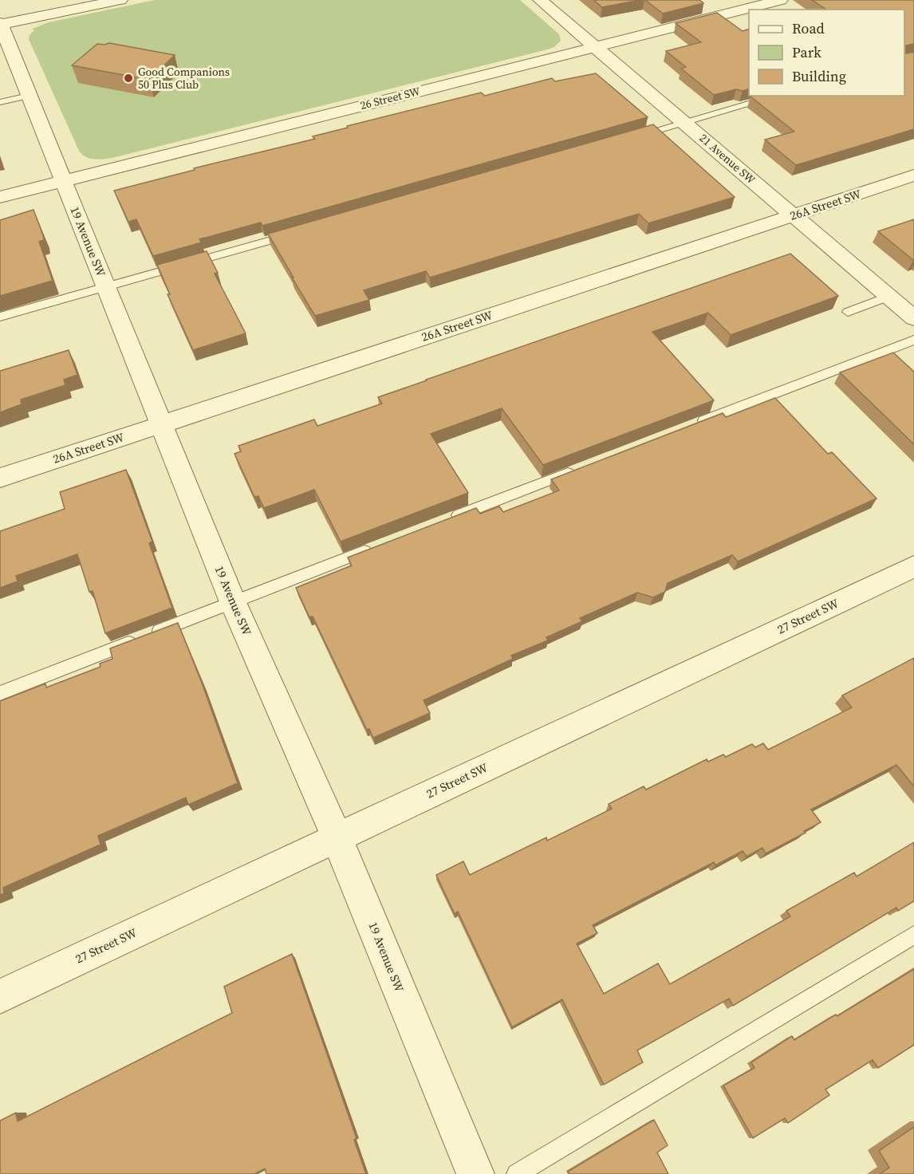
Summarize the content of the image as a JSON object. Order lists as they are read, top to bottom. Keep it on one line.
{"streets":{"street":["26 Street SW","21 Avenue SW","26A Street SW","19 Avenue SW","27 Street SW"]},"crossings":[["26 Street SW","21 Avenue SW"],["26 Street SW","19 Avenue SW"],["21 Avenue SW","26A Street SW"],["26A Street SW","19 Avenue SW"],["19 Avenue SW","27 Street SW"]],"places":["Good Companions 50 Plus Club"],"legend":["Road","Park","Building"]}
